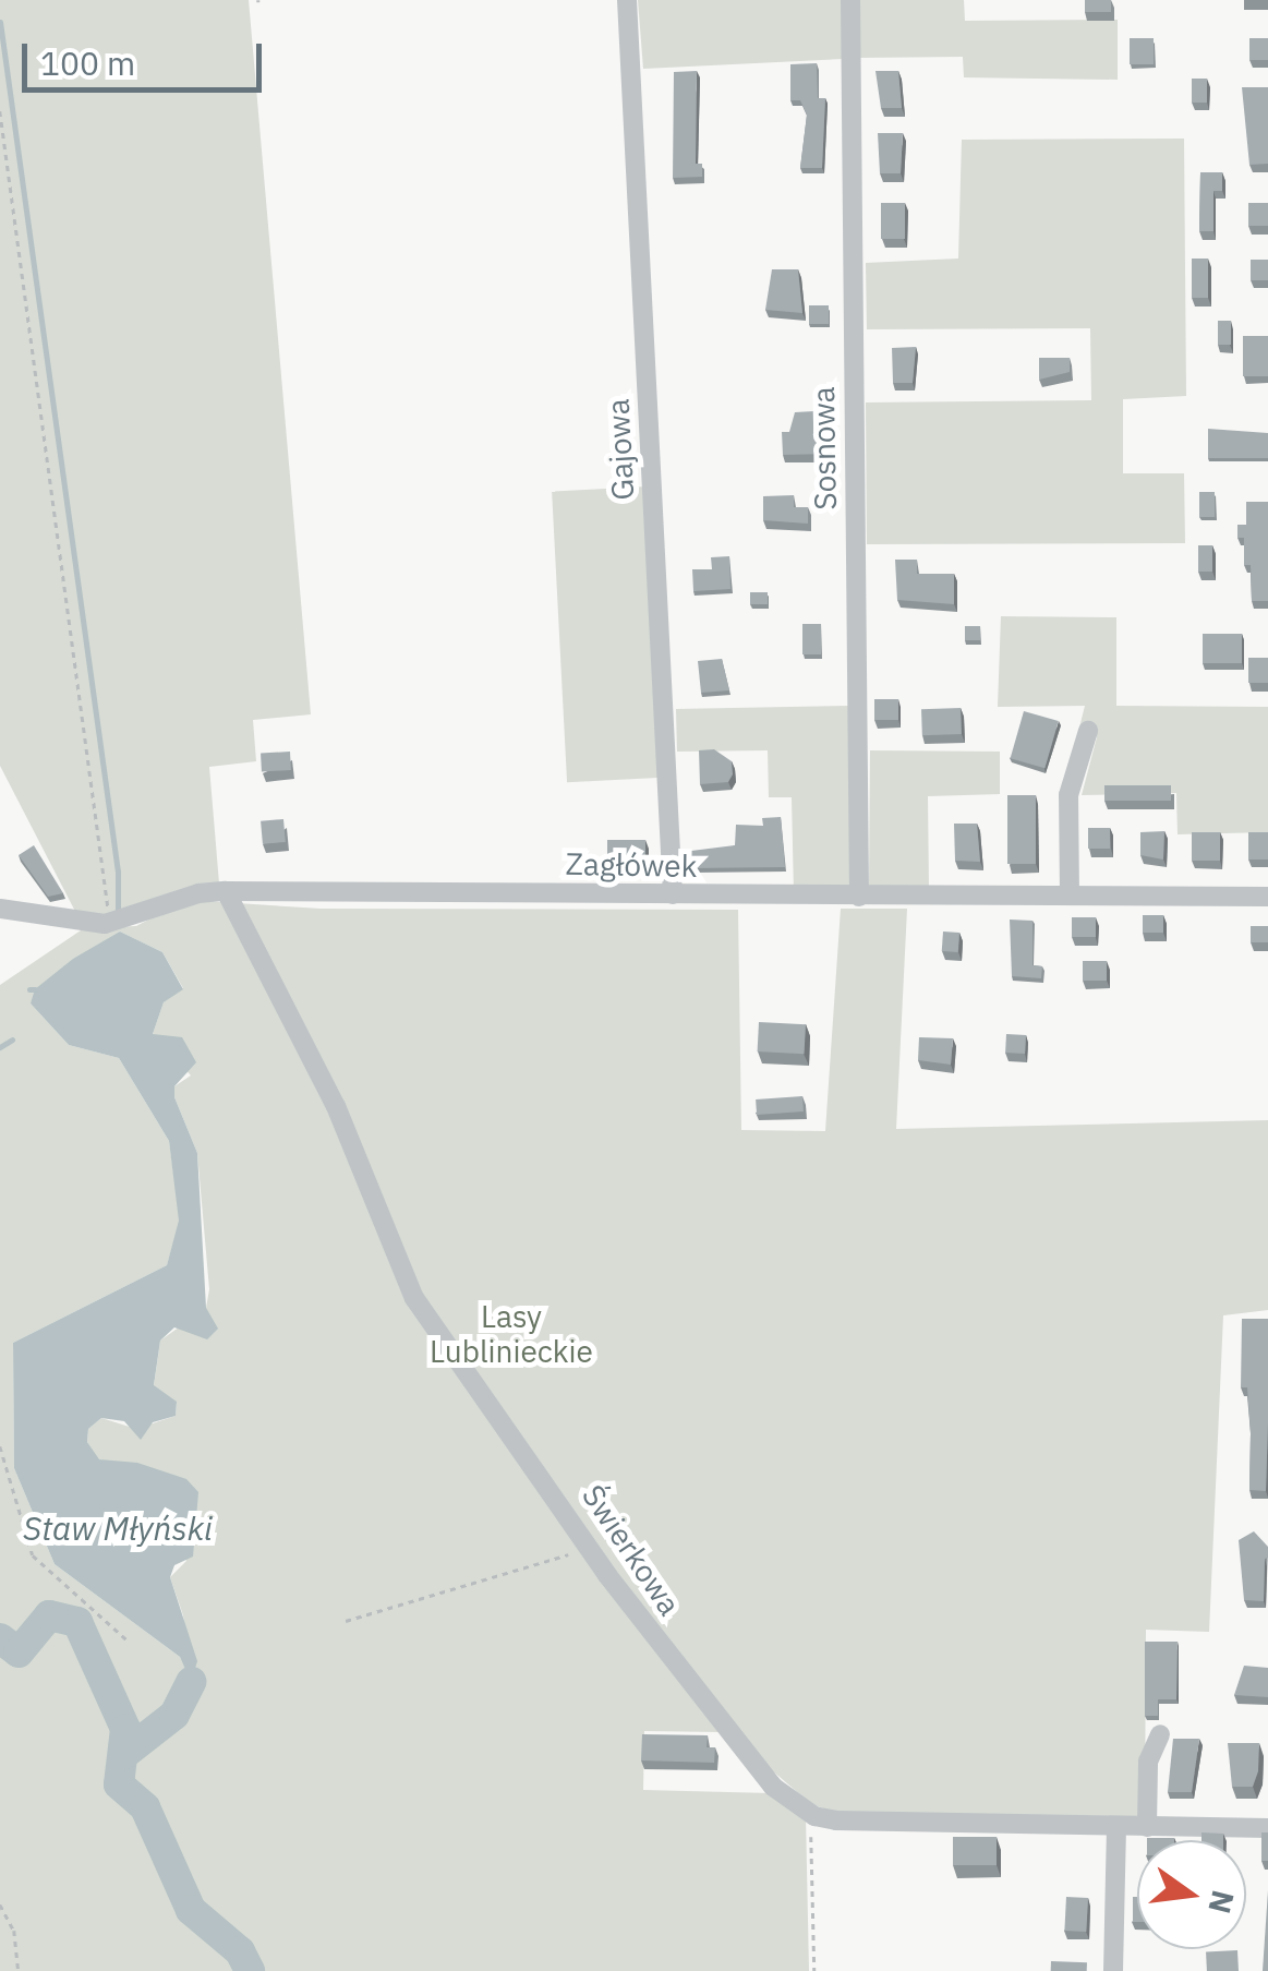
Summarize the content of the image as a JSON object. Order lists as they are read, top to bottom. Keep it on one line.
{"streets":{"street":["Sosnowa","Gajowa","Zagłówek","Świerkowa"]},"crossings":[["Sosnowa","Zagłówek"],["Gajowa","Zagłówek"],["Zagłówek","Świerkowa"]],"water":["Staw Młyński"],"parks":["Lasy Lublinieckie"],"scale_bar":"100 m","north":"right"}
